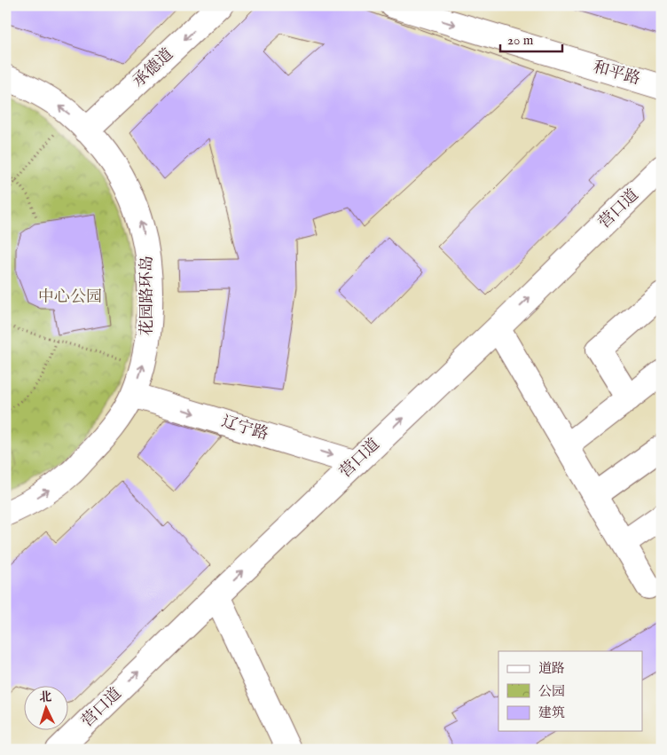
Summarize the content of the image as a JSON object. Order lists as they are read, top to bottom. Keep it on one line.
{"streets":{"street":["承德道","和平路","营口道","花园路环岛","辽宁路"]},"crossings":[["承德道","花园路环岛"],["营口道","辽宁路"],["花园路环岛","辽宁路"]],"one_way":["承德道","和平路","营口道","辽宁路"],"parks":["中心公园"],"legend":["道路","公园","建筑"],"scale_bar":"20 m","north":"top"}
